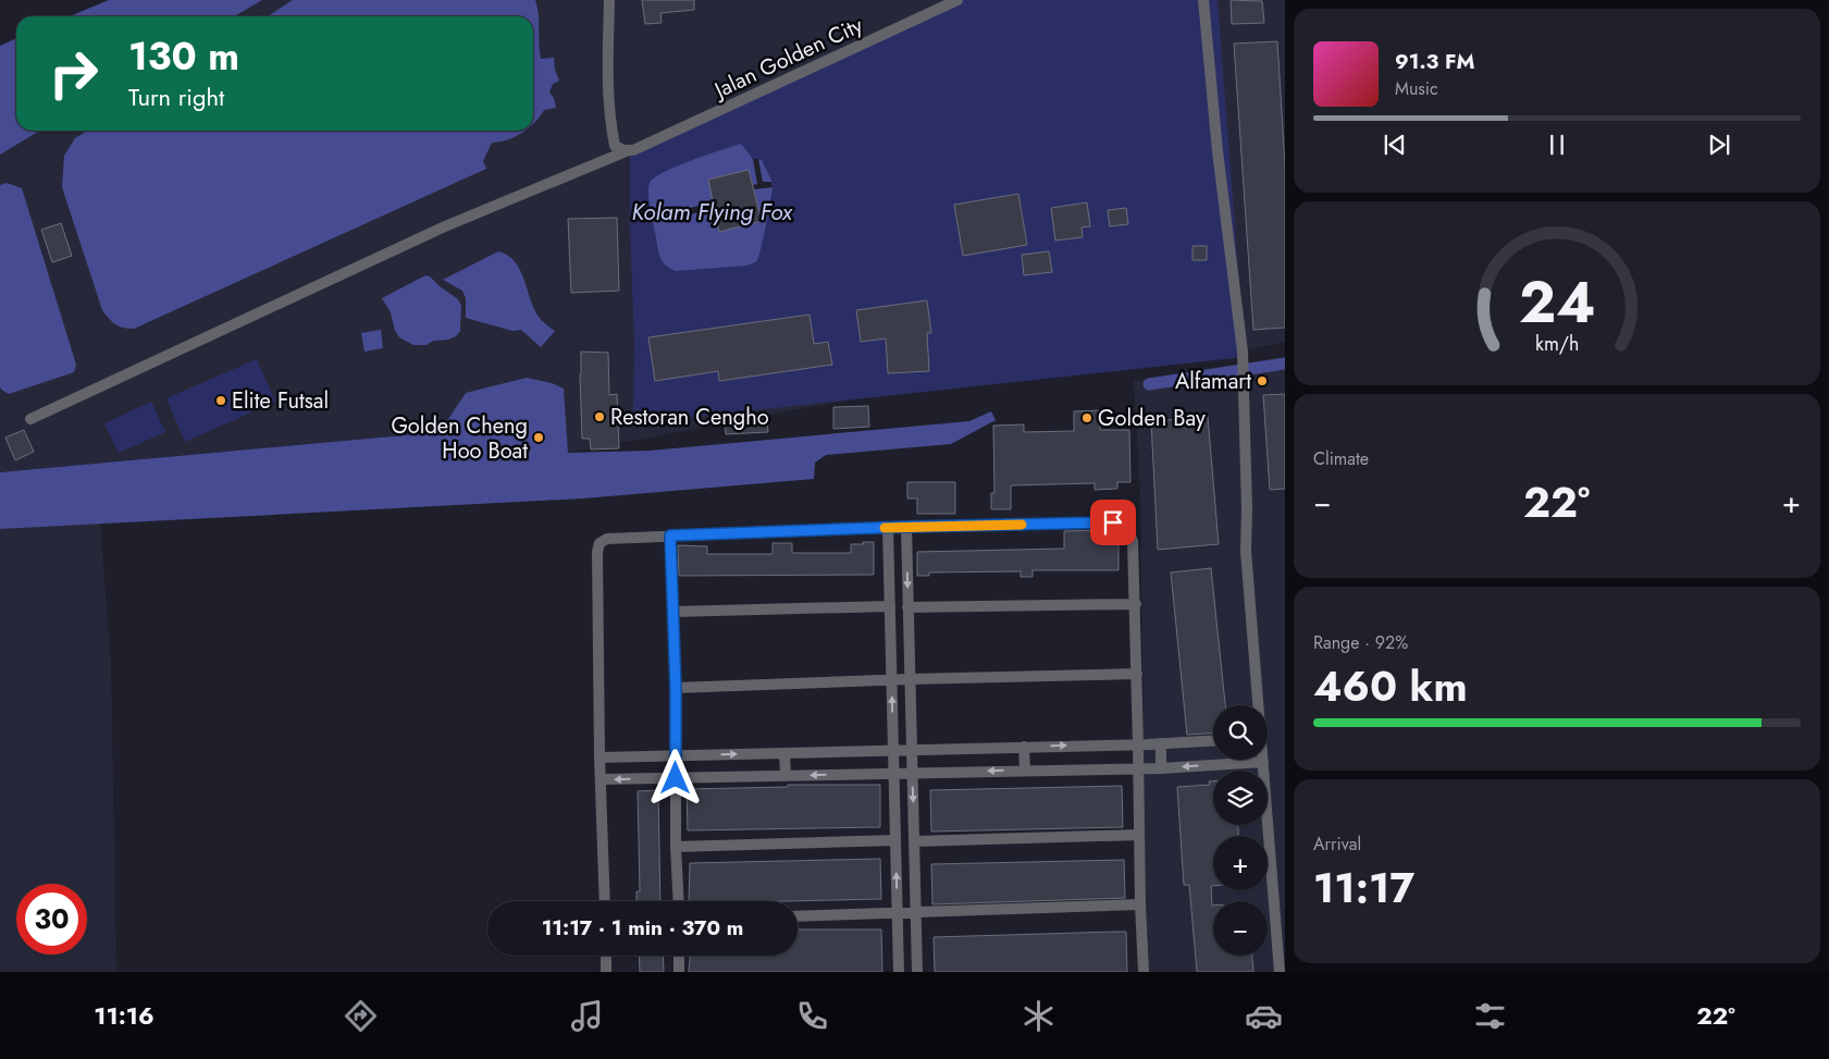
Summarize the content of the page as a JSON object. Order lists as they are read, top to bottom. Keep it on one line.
{"streets":{"street":["Jalan Golden City"]},"water":["Kolam Flying Fox"],"places":["Alfamart","Elite Futsal","Restoran Cengho","Golden Bay","Golden Cheng Hoo Boat"],"page":{"turn":["130 m","Turn right"],"song":["91.3 FM","Music"],"tile":["Climate",["Range · 92%","460 km"],["Arrival","11:17"]],"heat":["−","22°","+"],"map_buttons":["+","−"],"limit":"30","trip":"11:17 · 1 min · 370 m","tabs":["11:16","22°"],"gauge":["24","km/h"]}}
